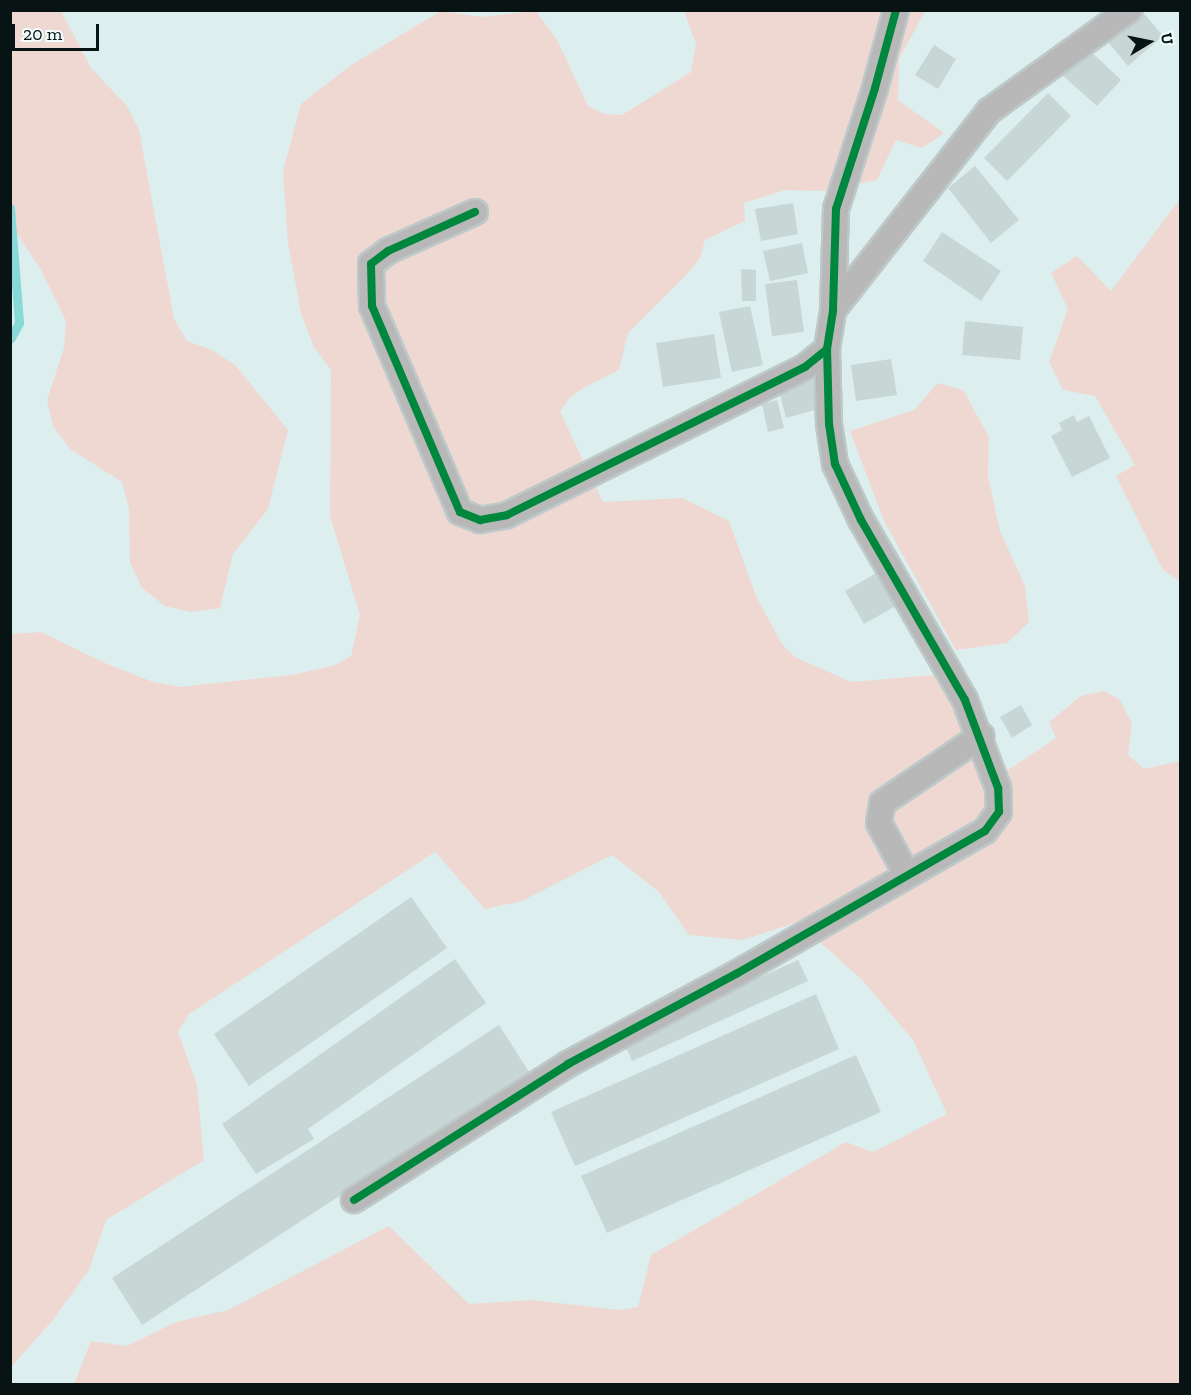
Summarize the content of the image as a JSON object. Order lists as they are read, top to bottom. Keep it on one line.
{"scale_bar":"20 m","north":"right"}
